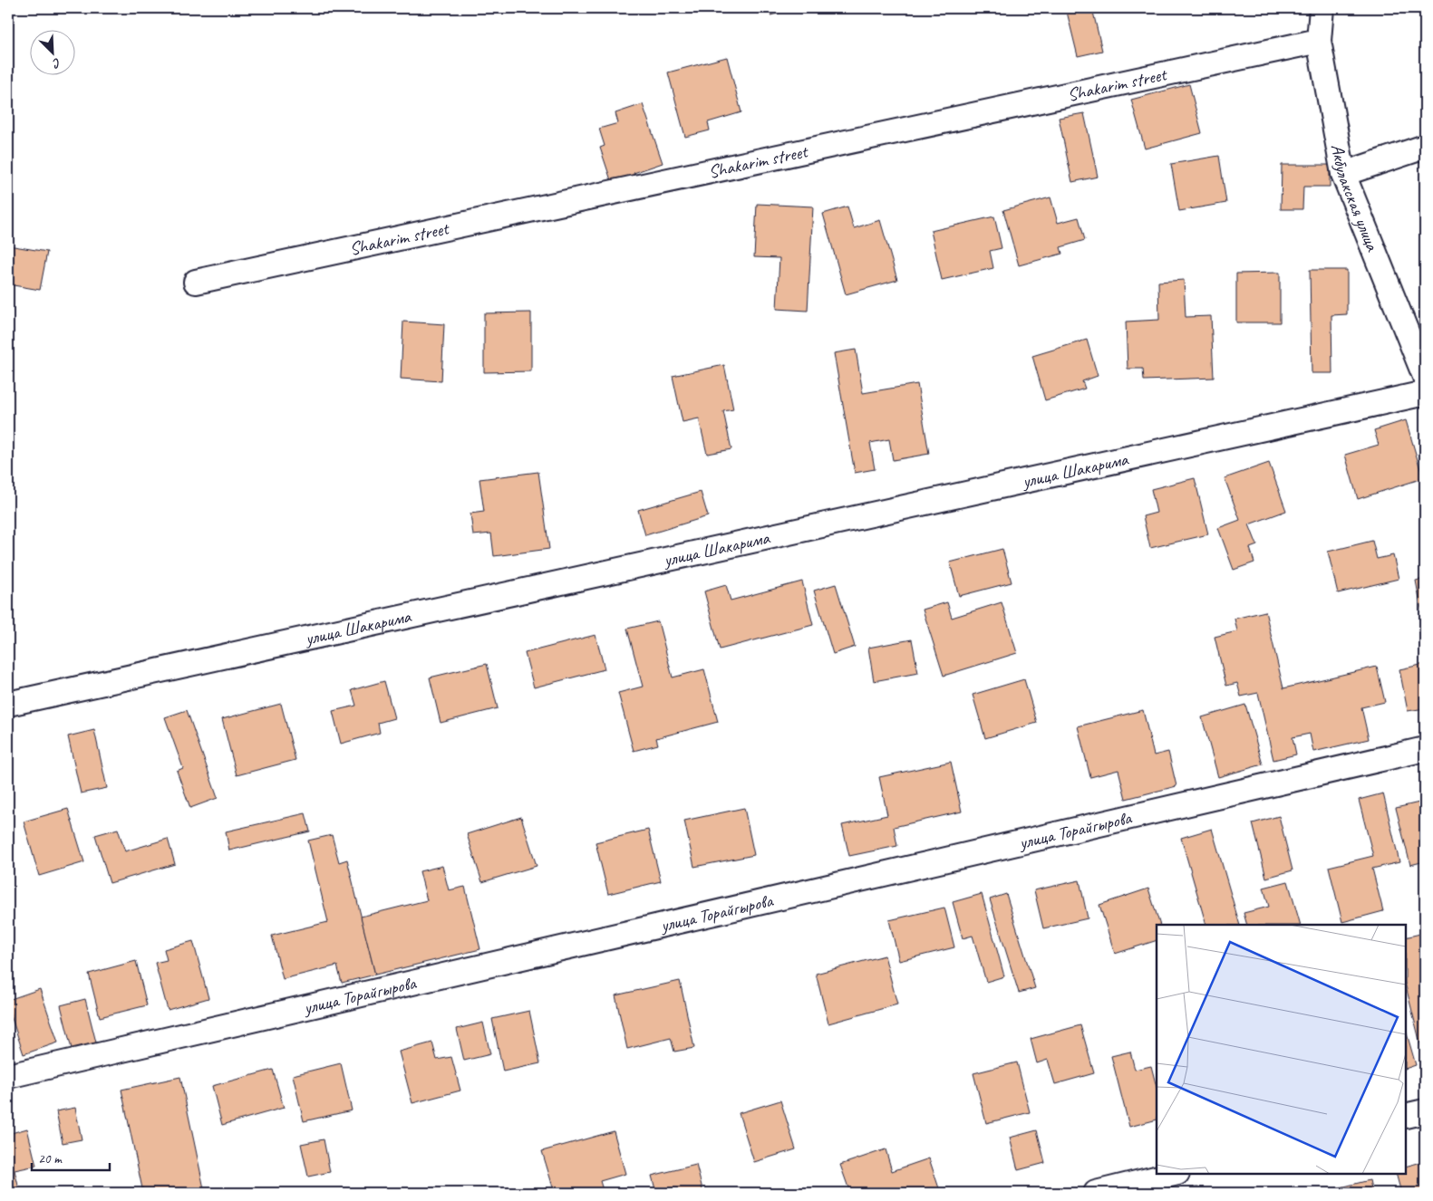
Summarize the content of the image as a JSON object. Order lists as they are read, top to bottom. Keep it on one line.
{"streets":{"street":["Shakarim street","Акбулакская улица","улица Шакарима","улица Торайгырова"]},"crossings":[["Shakarim street","Акбулакская улица"]],"scale_bar":"20 m","north":"bottom right"}
